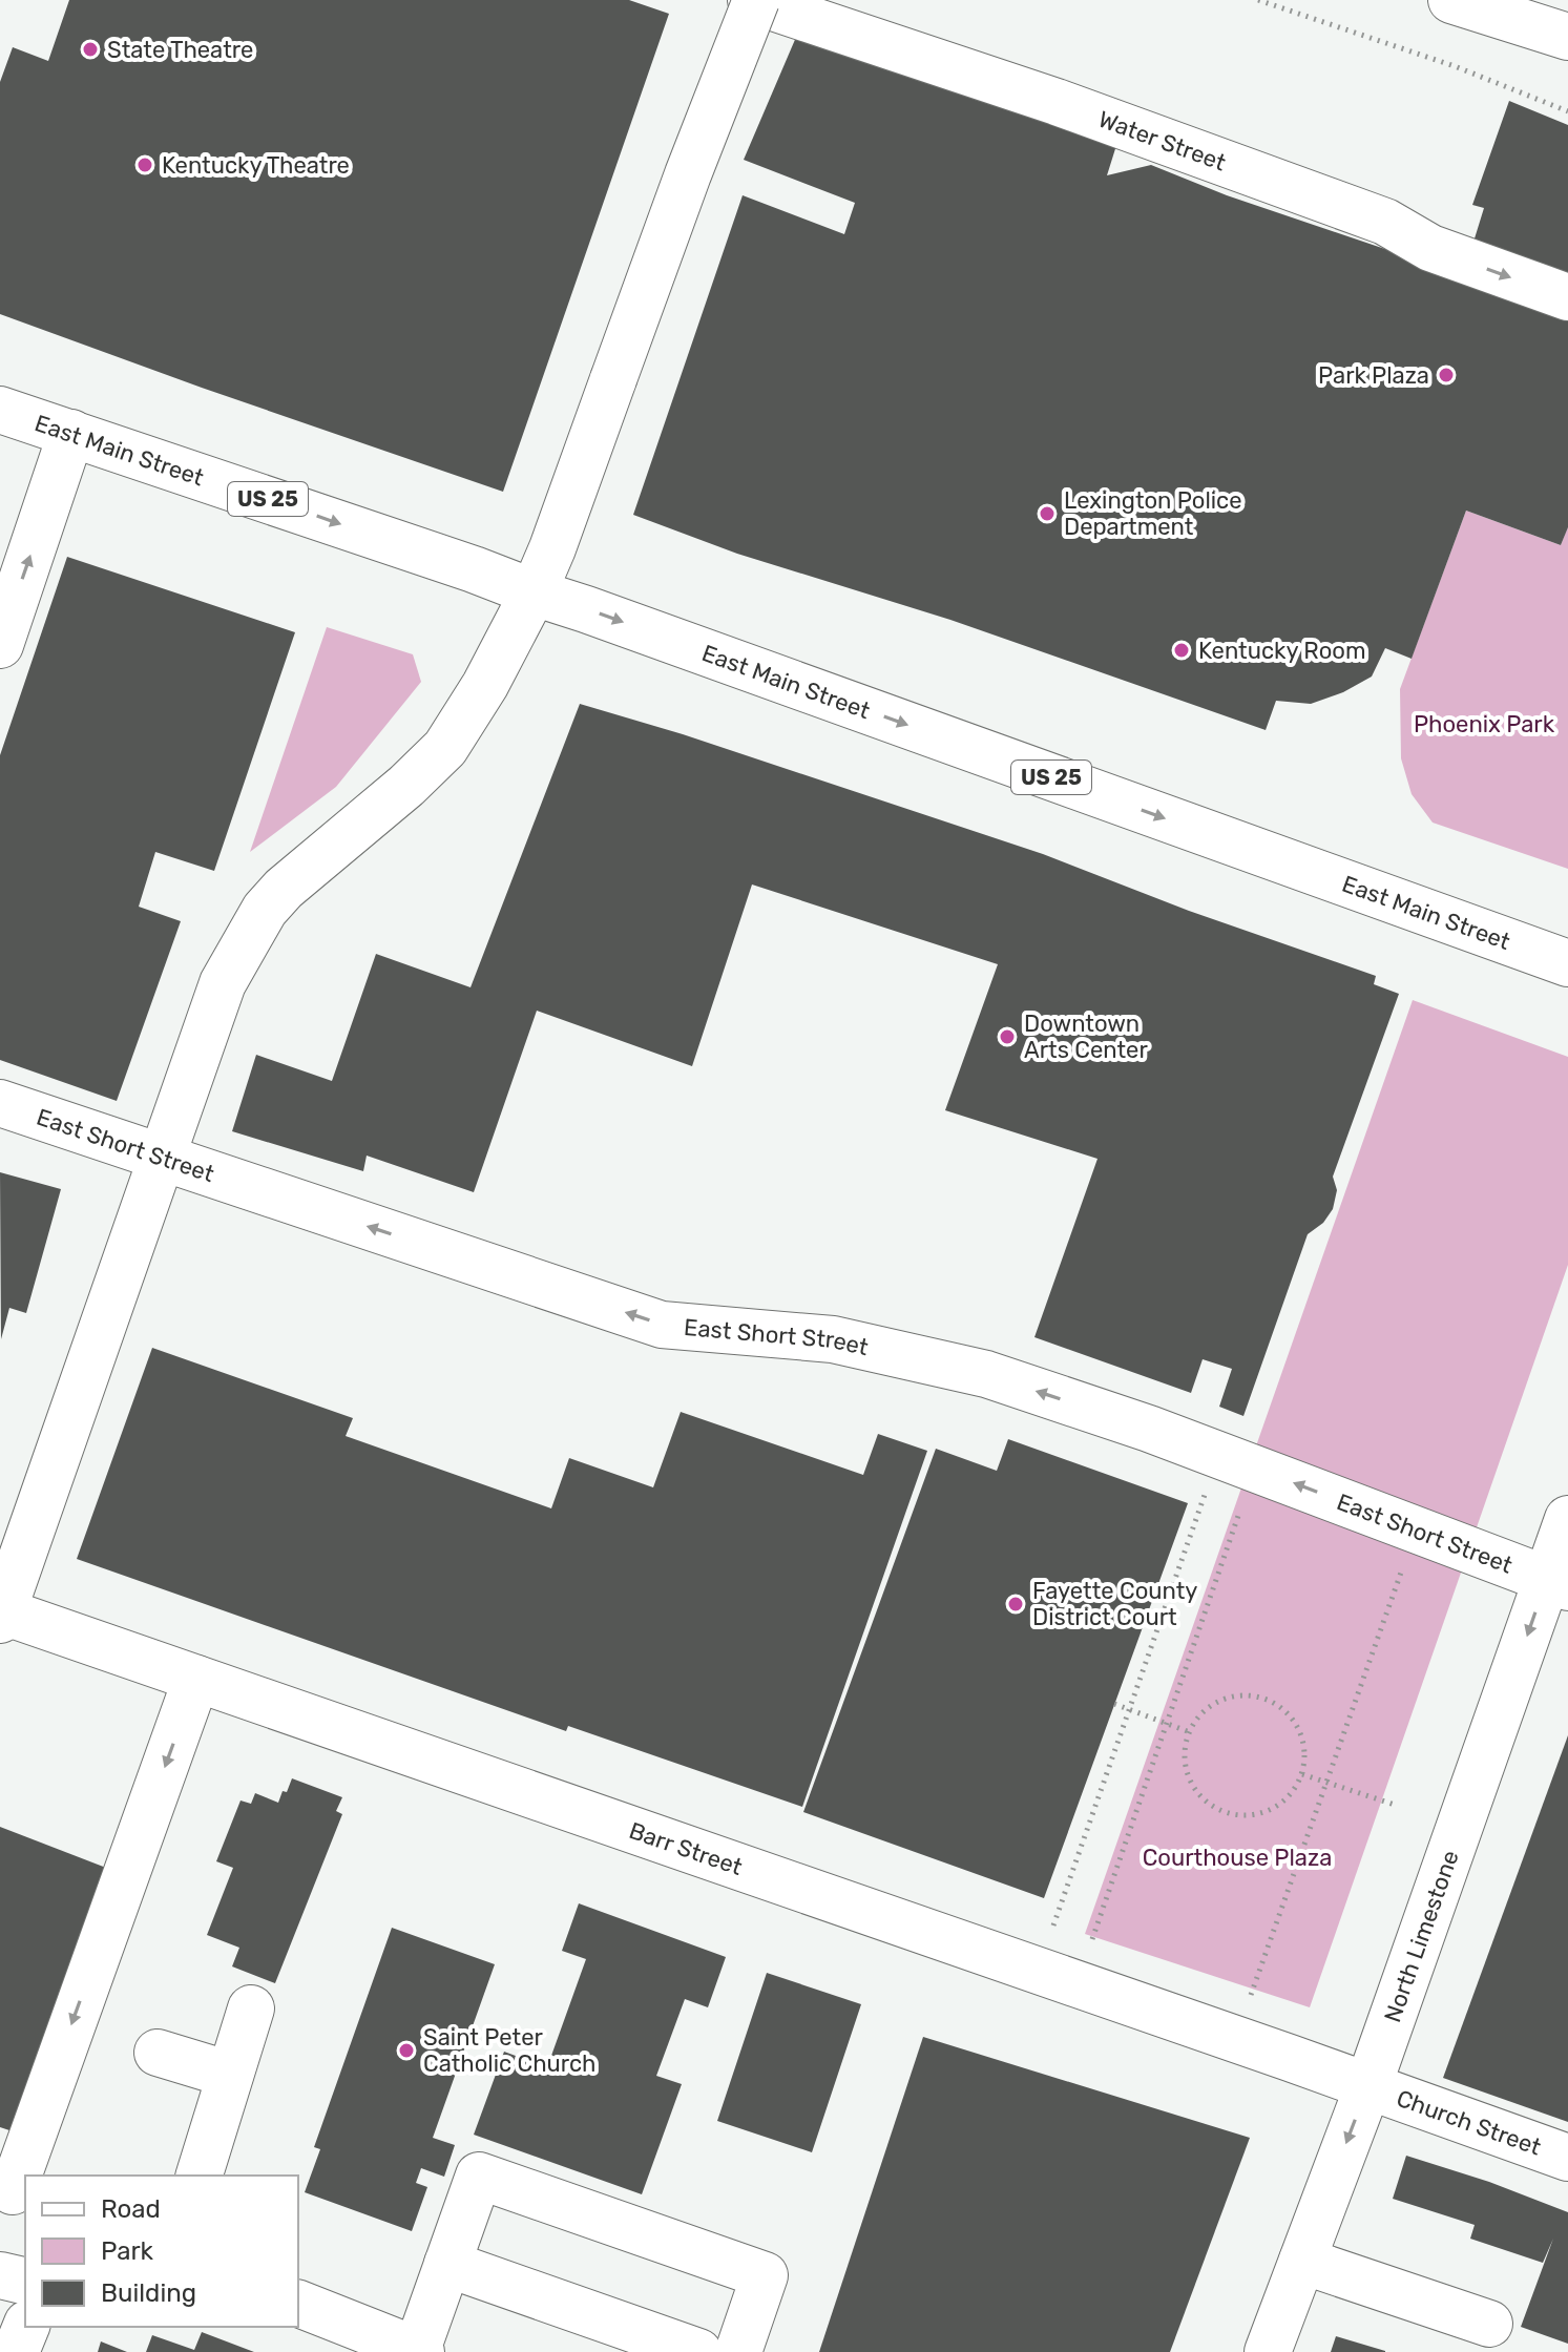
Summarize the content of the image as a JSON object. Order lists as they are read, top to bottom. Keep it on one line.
{"streets":{"street":["Water Street","East Main Street","US 25","East Short Street","Barr Street","North Limestone","Church Street"]},"crossings":[["East Short Street","North Limestone"],["Barr Street","North Limestone"],["Barr Street","Church Street"],["North Limestone","Church Street"]],"one_way":["Water Street","East Main Street","East Short Street","North Limestone"],"parks":["Phoenix Park","Courthouse Plaza"],"places":["State Theatre","Kentucky Theatre","Park Plaza","Lexington Police Department","Kentucky Room","Downtown Arts Center","Fayette County District Court","Saint Peter Catholic Church"],"legend":["Road","Park","Building"]}
